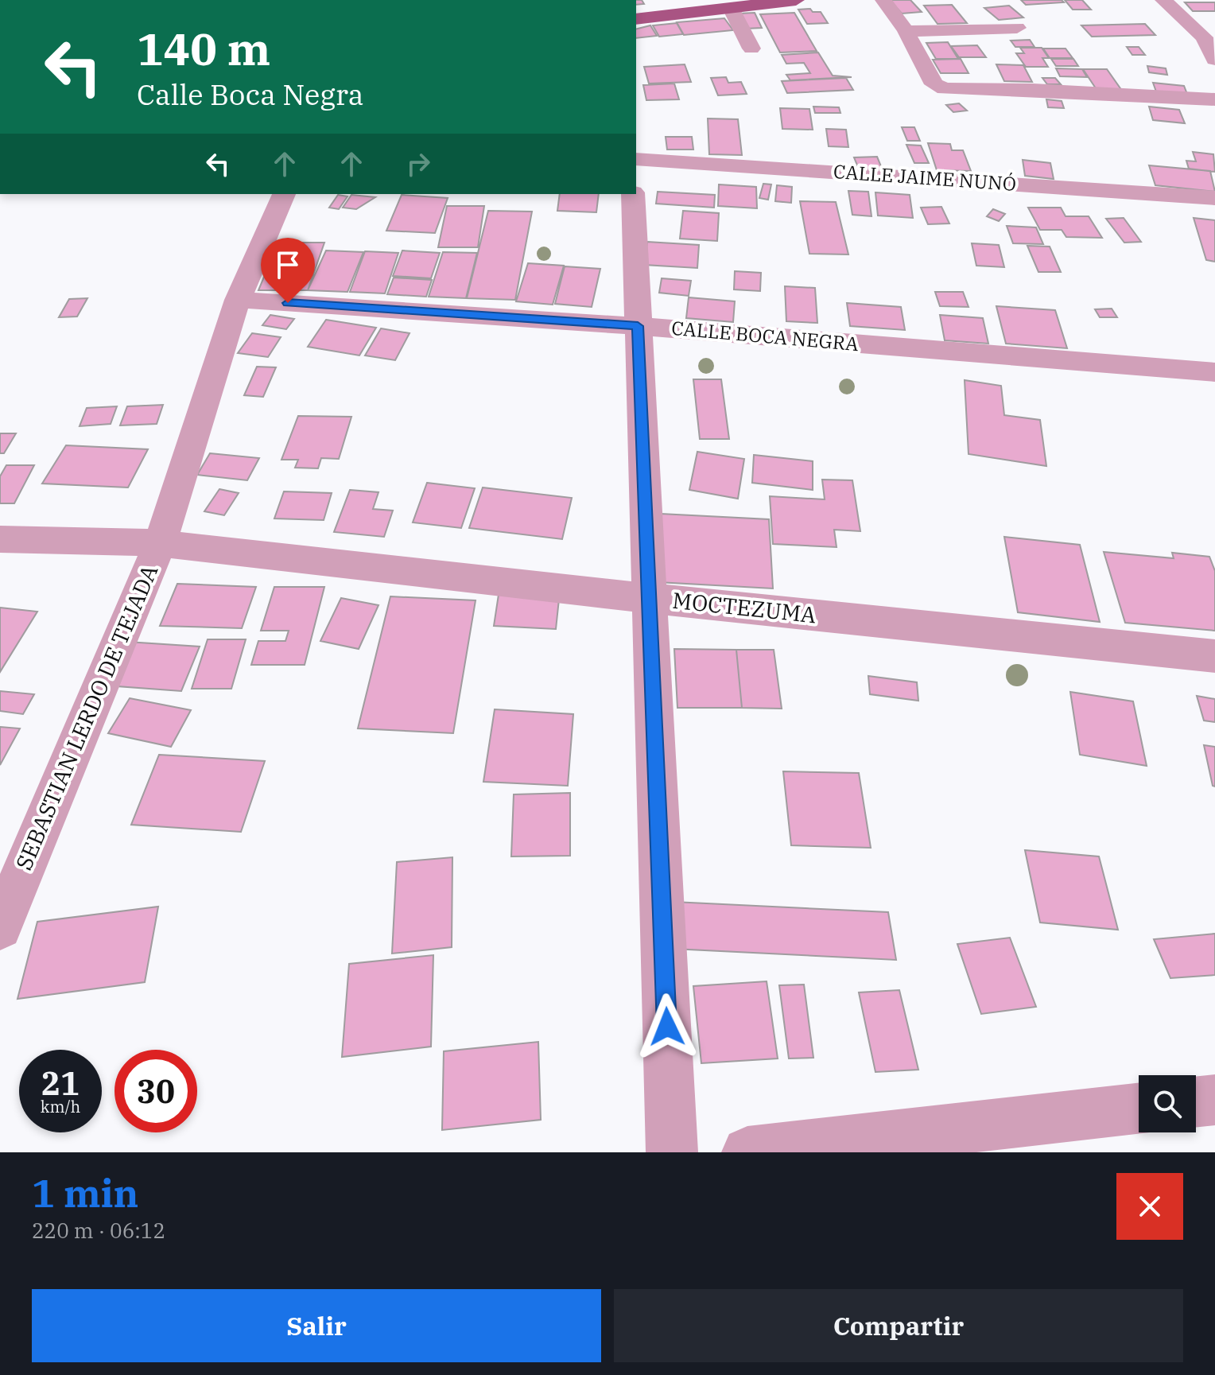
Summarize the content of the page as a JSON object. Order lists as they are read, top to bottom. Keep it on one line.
{"streets":{"street":["CALLE JAIME NUNÓ","CALLE BOCA NEGRA","MOCTEZUMA","SEBASTIAN LERDO DE TEJADA"]},"crossings":[["CALLE BOCA NEGRA","SEBASTIAN LERDO DE TEJADA"],["MOCTEZUMA","SEBASTIAN LERDO DE TEJADA"]],"page":{"turn":["140 m","Calle Boca Negra"],"speed":"21 km/h","limit":"30","heading":["1 min","220 m · 06:12"],"buttons":["Salir","Compartir"]}}
